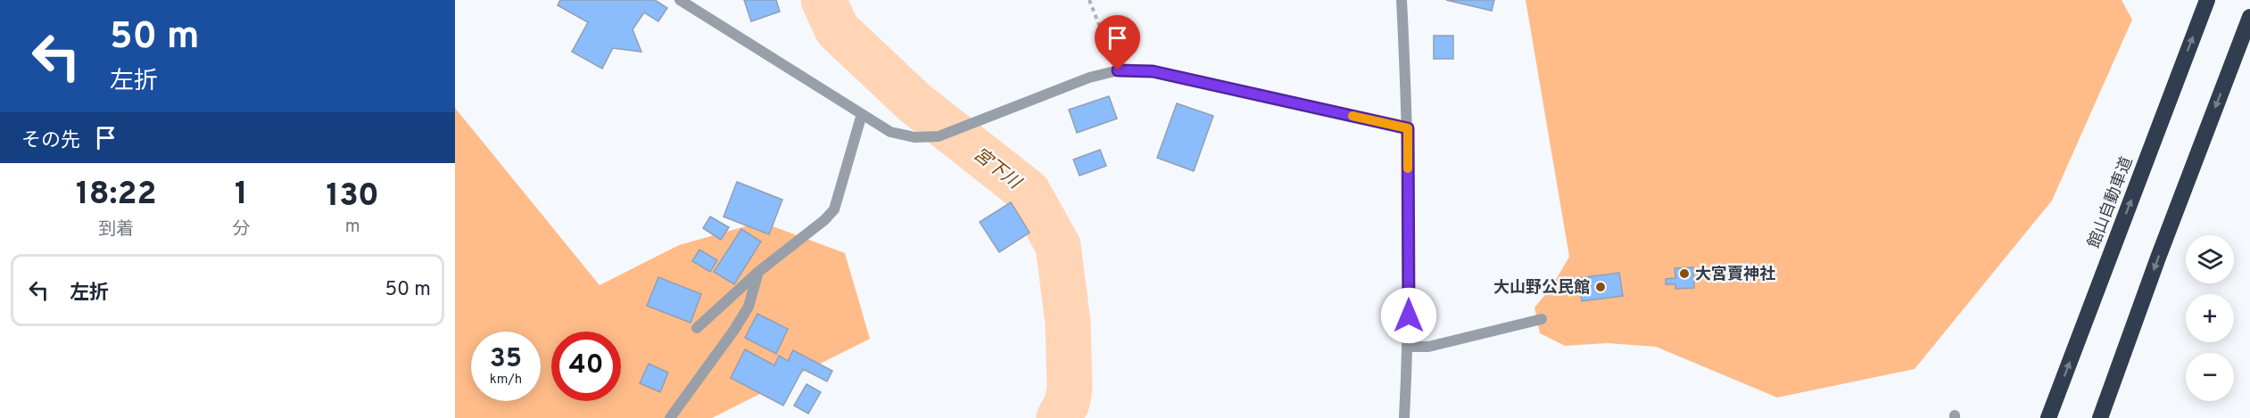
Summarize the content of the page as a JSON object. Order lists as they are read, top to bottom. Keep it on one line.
{"streets":{"highway":["館山自動車道"]},"water":["宮下川"],"places":["大宮賣神社","大山野公民館"],"page":{"turn":["50 m","左折"],"then":"その先","eta":["18:22","到着","1","分","130","m"],"map_buttons":["+","−"],"list":[{"name":"左折","value":"50 m"}],"speed":"35 km/h","limit":"40"}}
